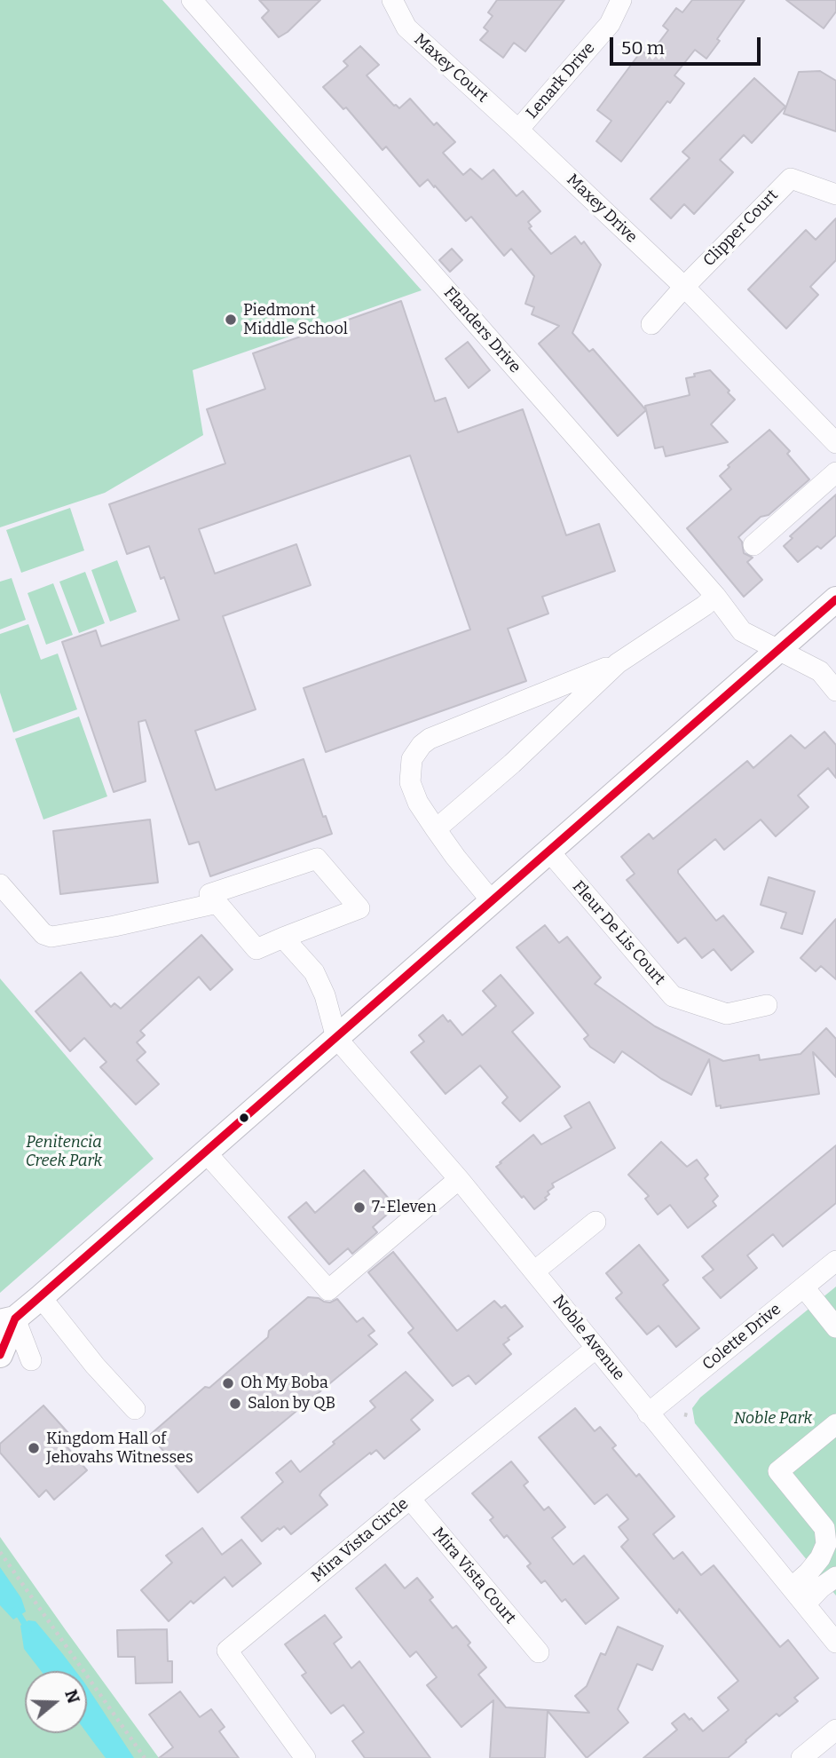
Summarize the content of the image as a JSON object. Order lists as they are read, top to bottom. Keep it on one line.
{"streets":{"street":["Maxey Court","Lenark Drive","Maxey Drive","Clipper Court","Flanders Drive","Fleur De Lis Court","Colette Drive","Noble Avenue","Mira Vista Circle","Mira Vista Court"]},"crossings":[["Maxey Court","Lenark Drive"],["Maxey Court","Maxey Drive"],["Lenark Drive","Maxey Drive"],["Maxey Drive","Clipper Court"],["Colette Drive","Noble Avenue"],["Noble Avenue","Mira Vista Circle"],["Mira Vista Circle","Mira Vista Court"]],"parks":["Penitencia Creek Park","Noble Park"],"places":["Piedmont Middle School","7-Eleven","Oh My Boba","Salon by QB","Kingdom Hall of Jehovahs Witnesses"],"scale_bar":"50 m","north":"right"}
